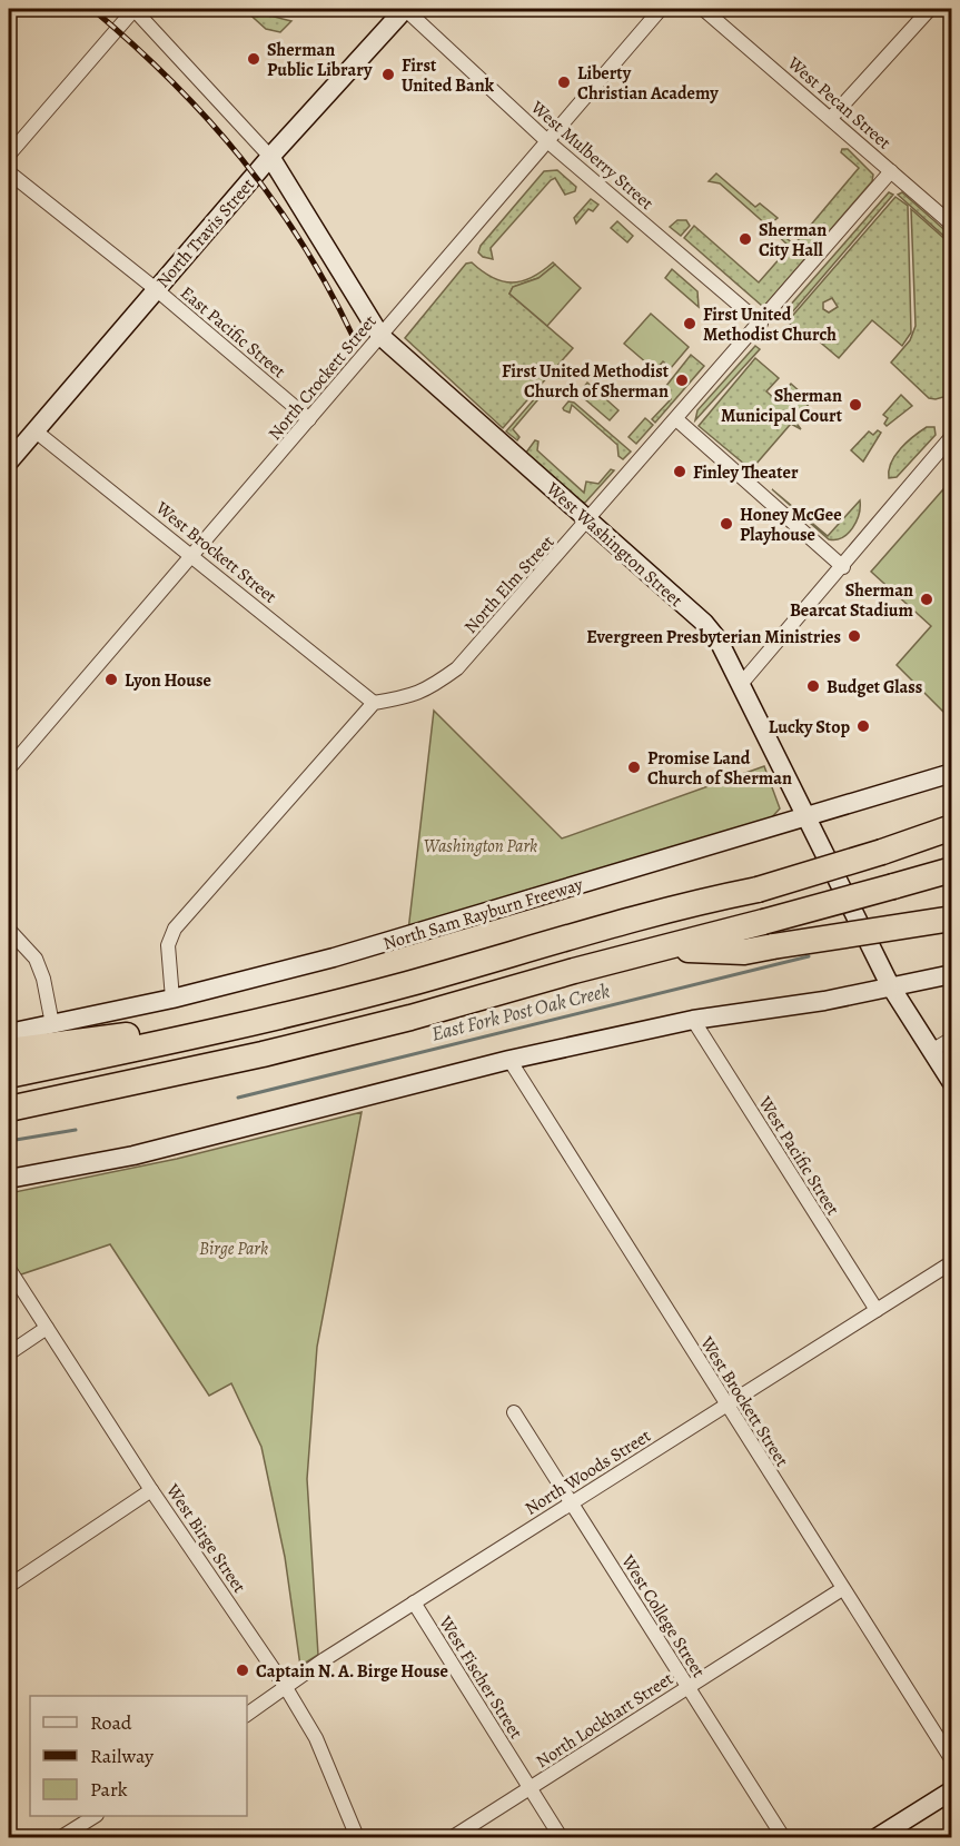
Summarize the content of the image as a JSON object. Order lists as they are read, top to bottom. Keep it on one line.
{"streets":{"main road":["North Travis Street","West Washington Street","North Sam Rayburn Freeway"],"street":["West Pecan Street","West Mulberry Street","East Pacific Street","North Crockett Street","West Brockett Street","North Elm Street","West Pacific Street","North Woods Street","West Birge Street","West College Street","West Fischer Street","North Lockhart Street"]},"crossings":[["West Pecan Street","North Elm Street"],["West Mulberry Street","North Travis Street"],["West Mulberry Street","North Crockett Street"],["West Mulberry Street","North Elm Street"],["North Travis Street","East Pacific Street"],["North Travis Street","West Washington Street"],["North Travis Street","West Brockett Street"],["East Pacific Street","North Crockett Street"],["North Crockett Street","West Washington Street"],["North Crockett Street","West Brockett Street"],["West Washington Street","North Elm Street"],["West Washington Street","North Sam Rayburn Freeway"],["West Brockett Street","North Elm Street"],["West Brockett Street","North Woods Street"],["West Brockett Street","North Lockhart Street"],["West Pacific Street","North Woods Street"],["North Woods Street","West Birge Street"],["North Woods Street","West College Street"],["North Woods Street","West Fischer Street"],["West College Street","North Lockhart Street"],["West Fischer Street","North Lockhart Street"]],"water":["East Fork Post Oak Creek"],"parks":["Washington Park","Birge Park"],"places":["Sherman Public Library","First United Bank","Liberty Christian Academy","Sherman City Hall","First United Methodist Church","First United Methodist Church of Sherman","Sherman Municipal Court","Finley Theater","Honey McGee Playhouse","Sherman Bearcat Stadium","Evergreen Presbyterian Ministries","Lyon House","Budget Glass","Lucky Stop","Promise Land Church of Sherman","Captain N. A. Birge House"],"legend":["Road","Railway","Park"]}
